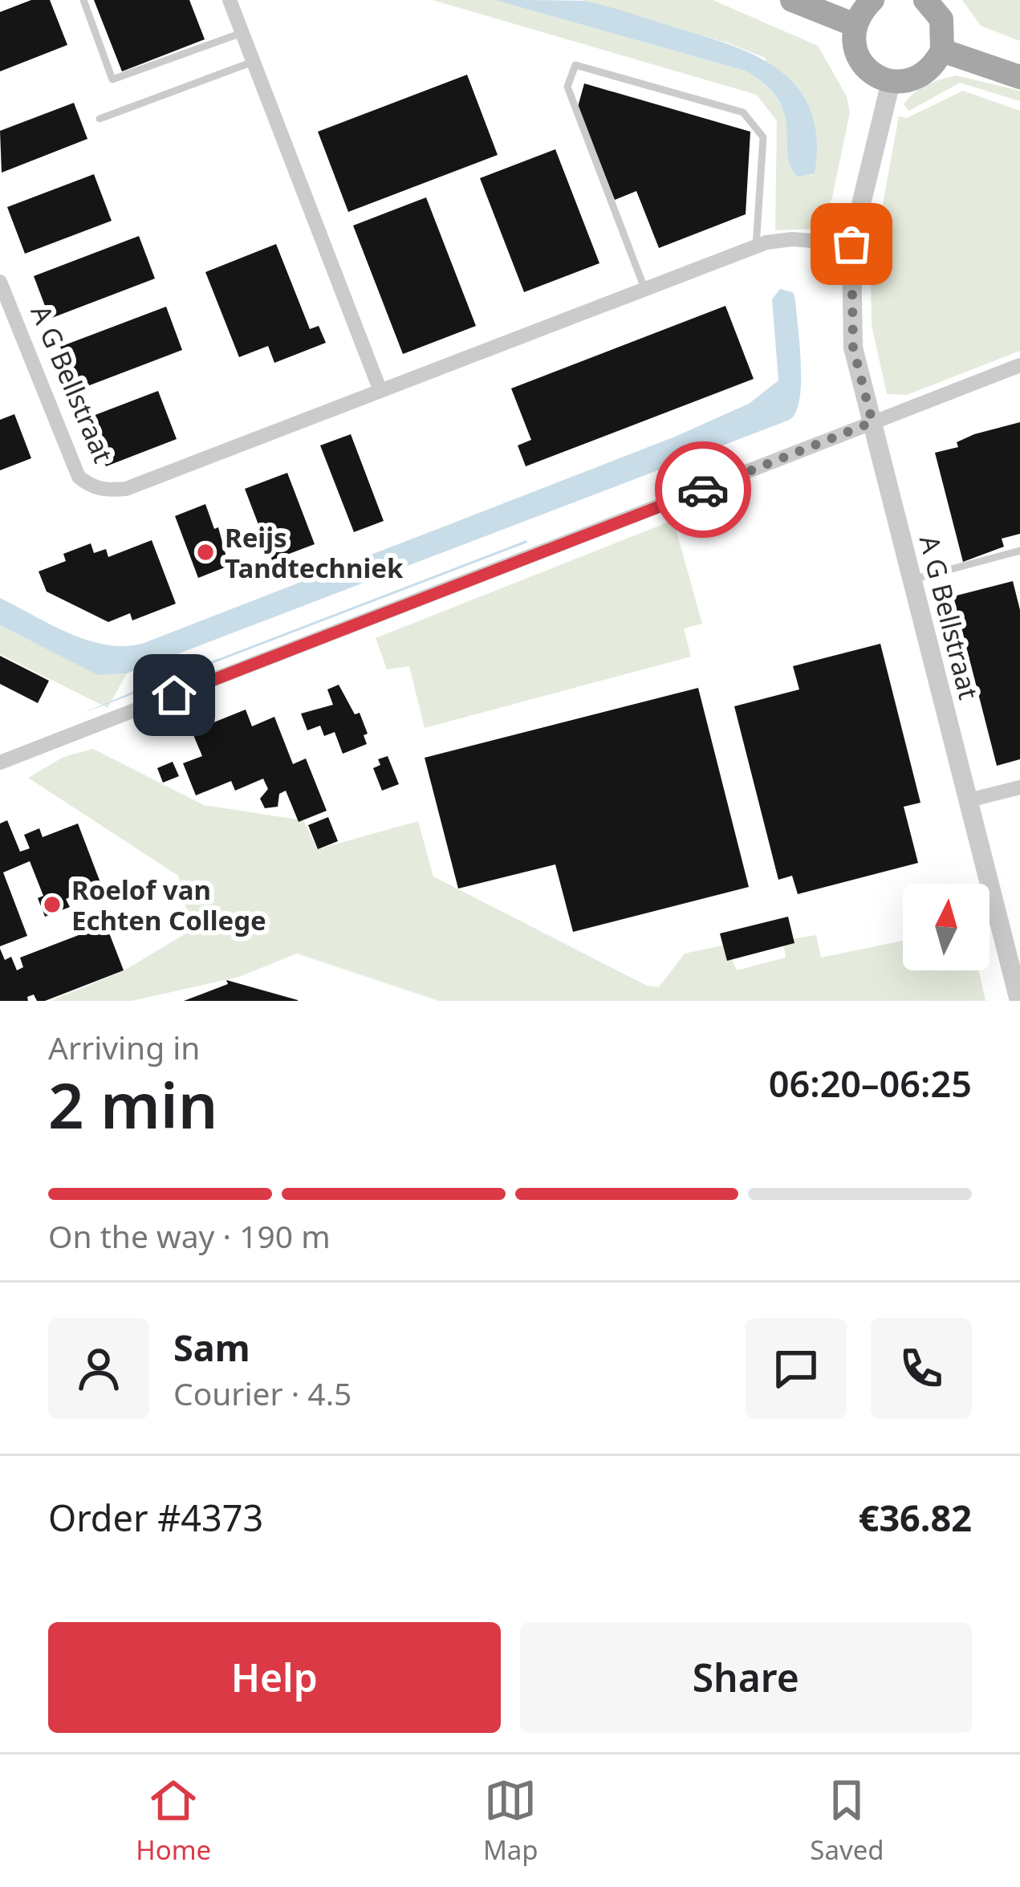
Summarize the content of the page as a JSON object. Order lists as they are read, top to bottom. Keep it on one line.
{"streets":{"street":["A G Bellstraat"]},"places":["Reijs Tandtechniek","Roelof van Echten College"],"north":"top","page":{"heading":["2 min","Arriving in","06:20–06:25"],"panel":["Sam","Courier · 4.5","Order #4373","€36.82"],"bar":"On the way · 190 m","buttons":["Help","Share"],"tabs":["Home","Map","Saved"]}}
